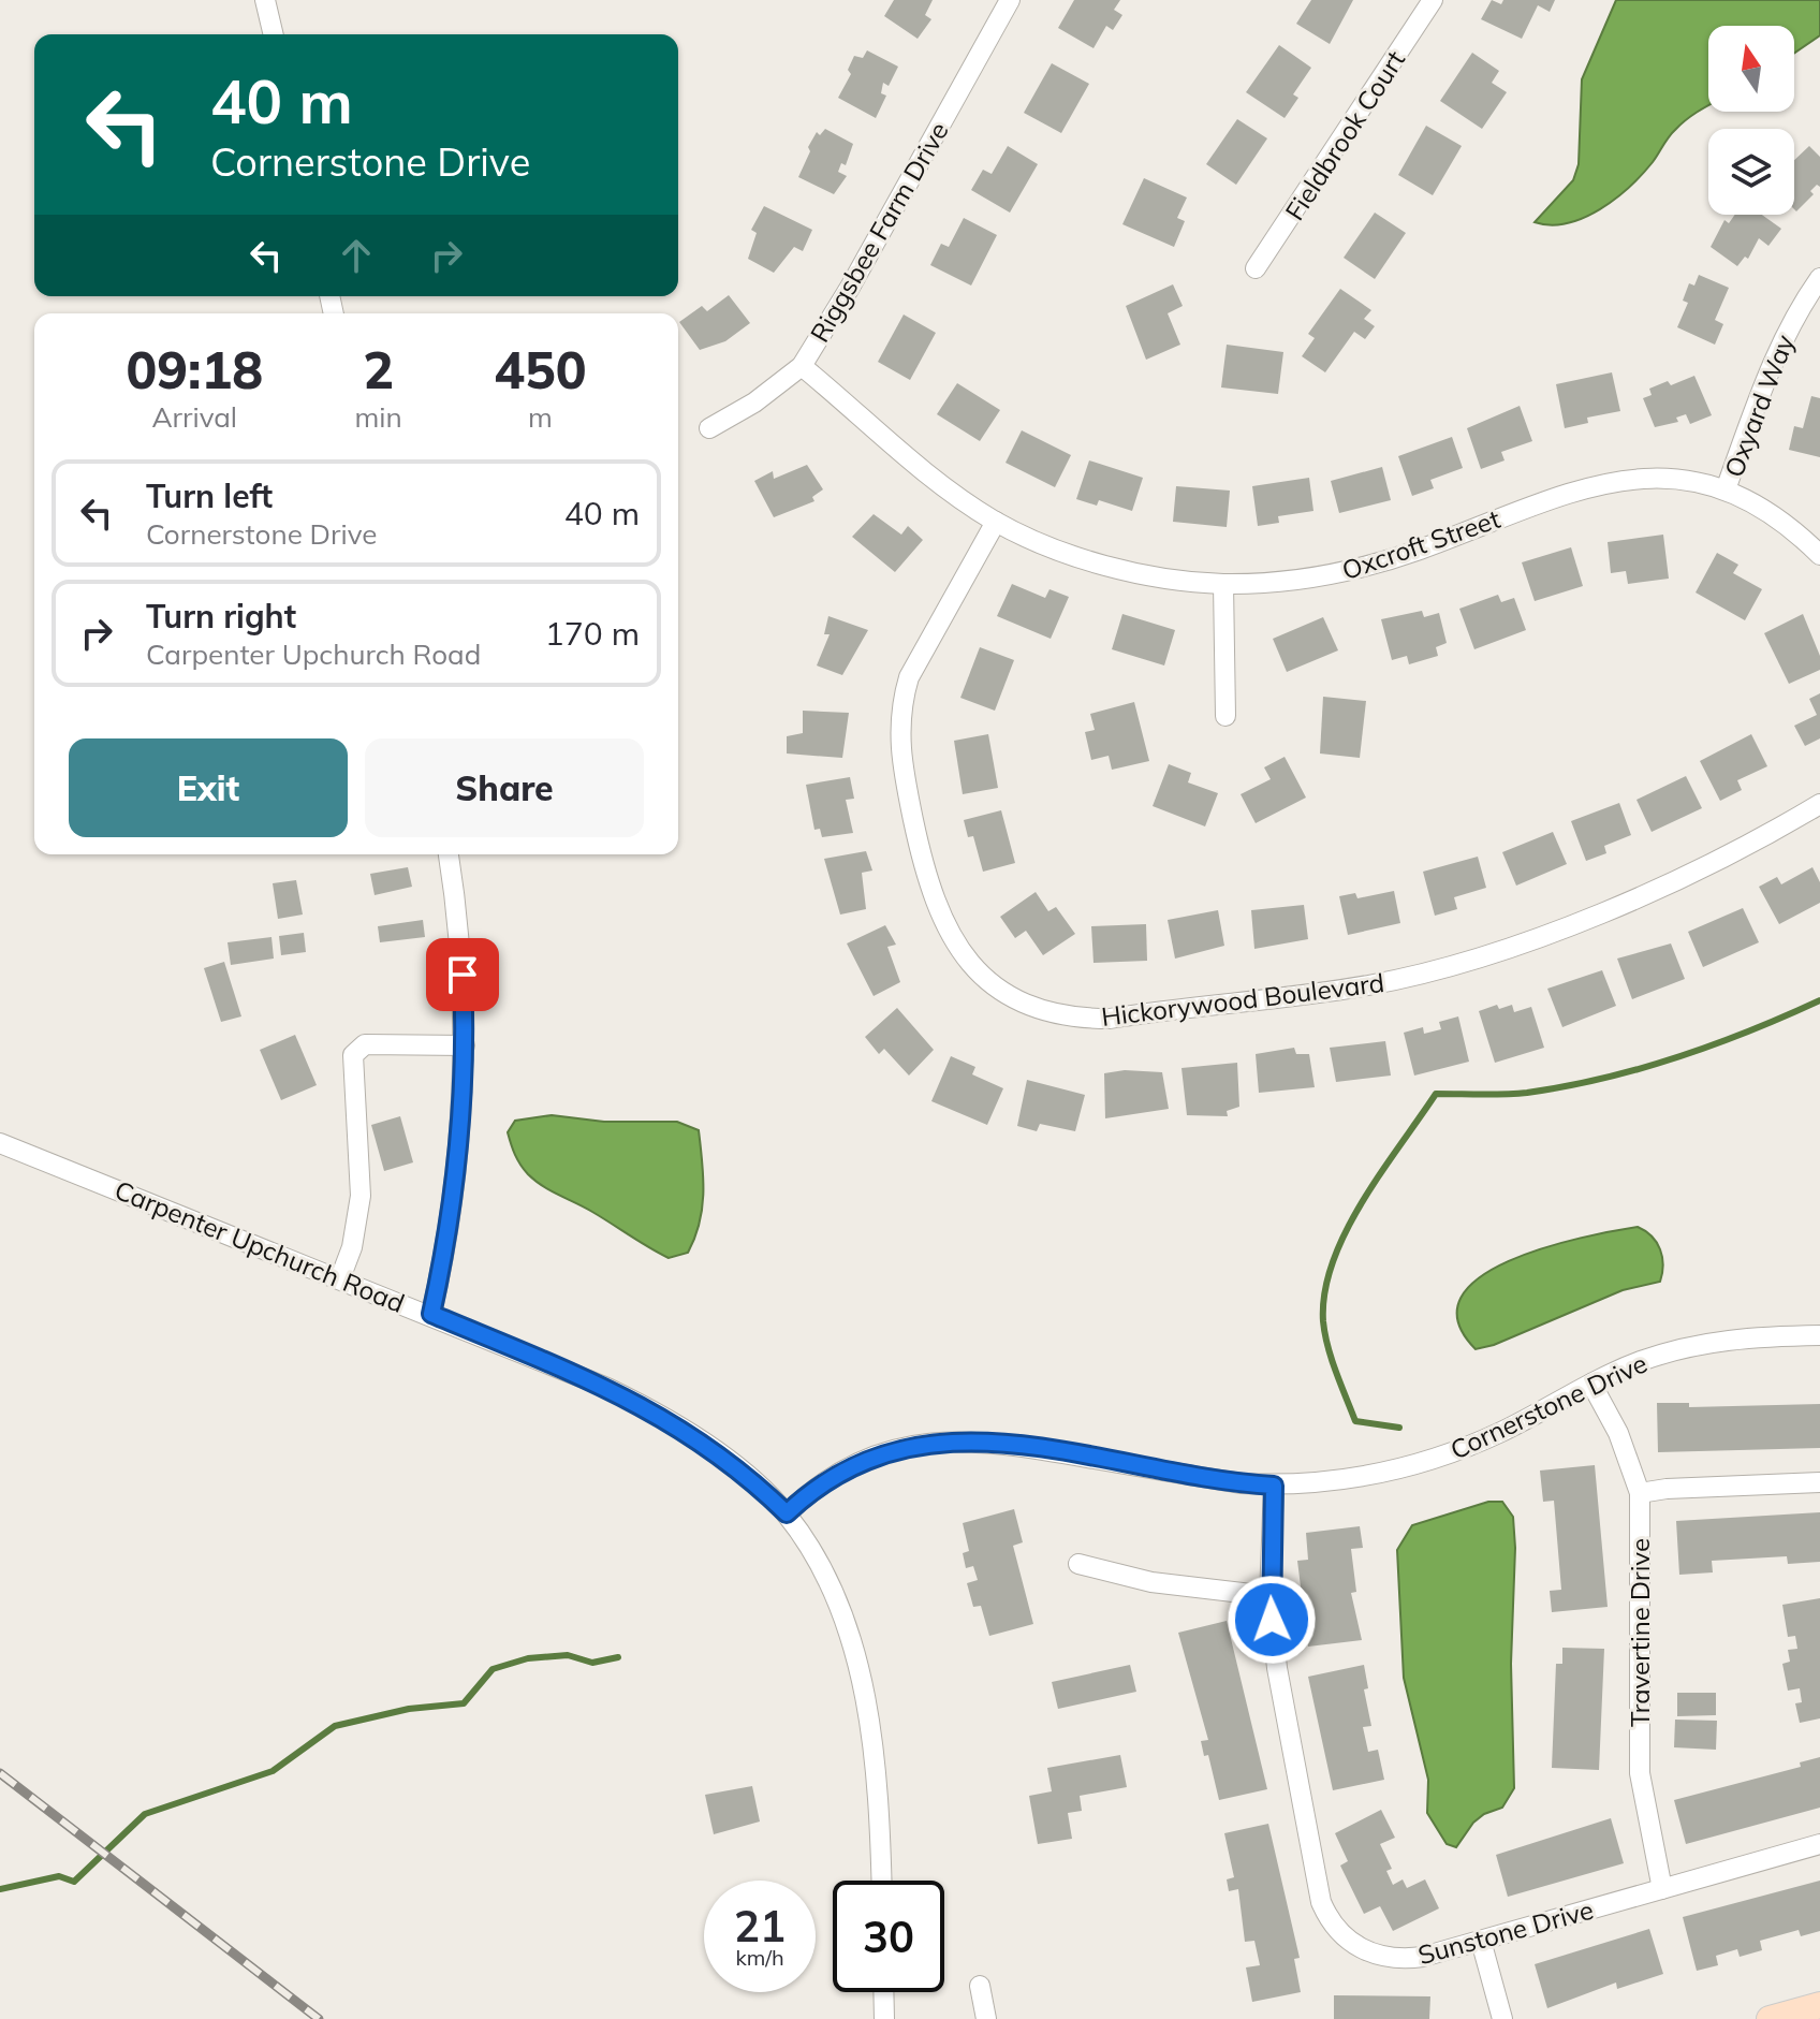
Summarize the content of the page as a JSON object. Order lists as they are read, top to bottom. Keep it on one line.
{"streets":{"street":["Fieldbrook Court","Riggsbee Farm Drive","Oxyard Way","Oxcroft Street","Hickorywood Boulevard","Carpenter Upchurch Road","Cornerstone Drive","Travertine Drive","Sunstone Drive"]},"crossings":[["Riggsbee Farm Drive","Oxcroft Street"],["Oxyard Way","Oxcroft Street"],["Oxcroft Street","Hickorywood Boulevard"],["Carpenter Upchurch Road","Cornerstone Drive"],["Cornerstone Drive","Travertine Drive"],["Cornerstone Drive","Sunstone Drive"],["Travertine Drive","Sunstone Drive"]],"north":"top","page":{"turn":["40 m","Cornerstone Drive"],"eta":["09:18","Arrival","2","min","450","m"],"list":[{"name":"Turn left","note":"Cornerstone Drive","value":"40 m"},{"name":"Turn right","note":"Carpenter Upchurch Road","value":"170 m"}],"buttons":["Exit","Share"],"speed":"21 km/h","limit":"30"}}
